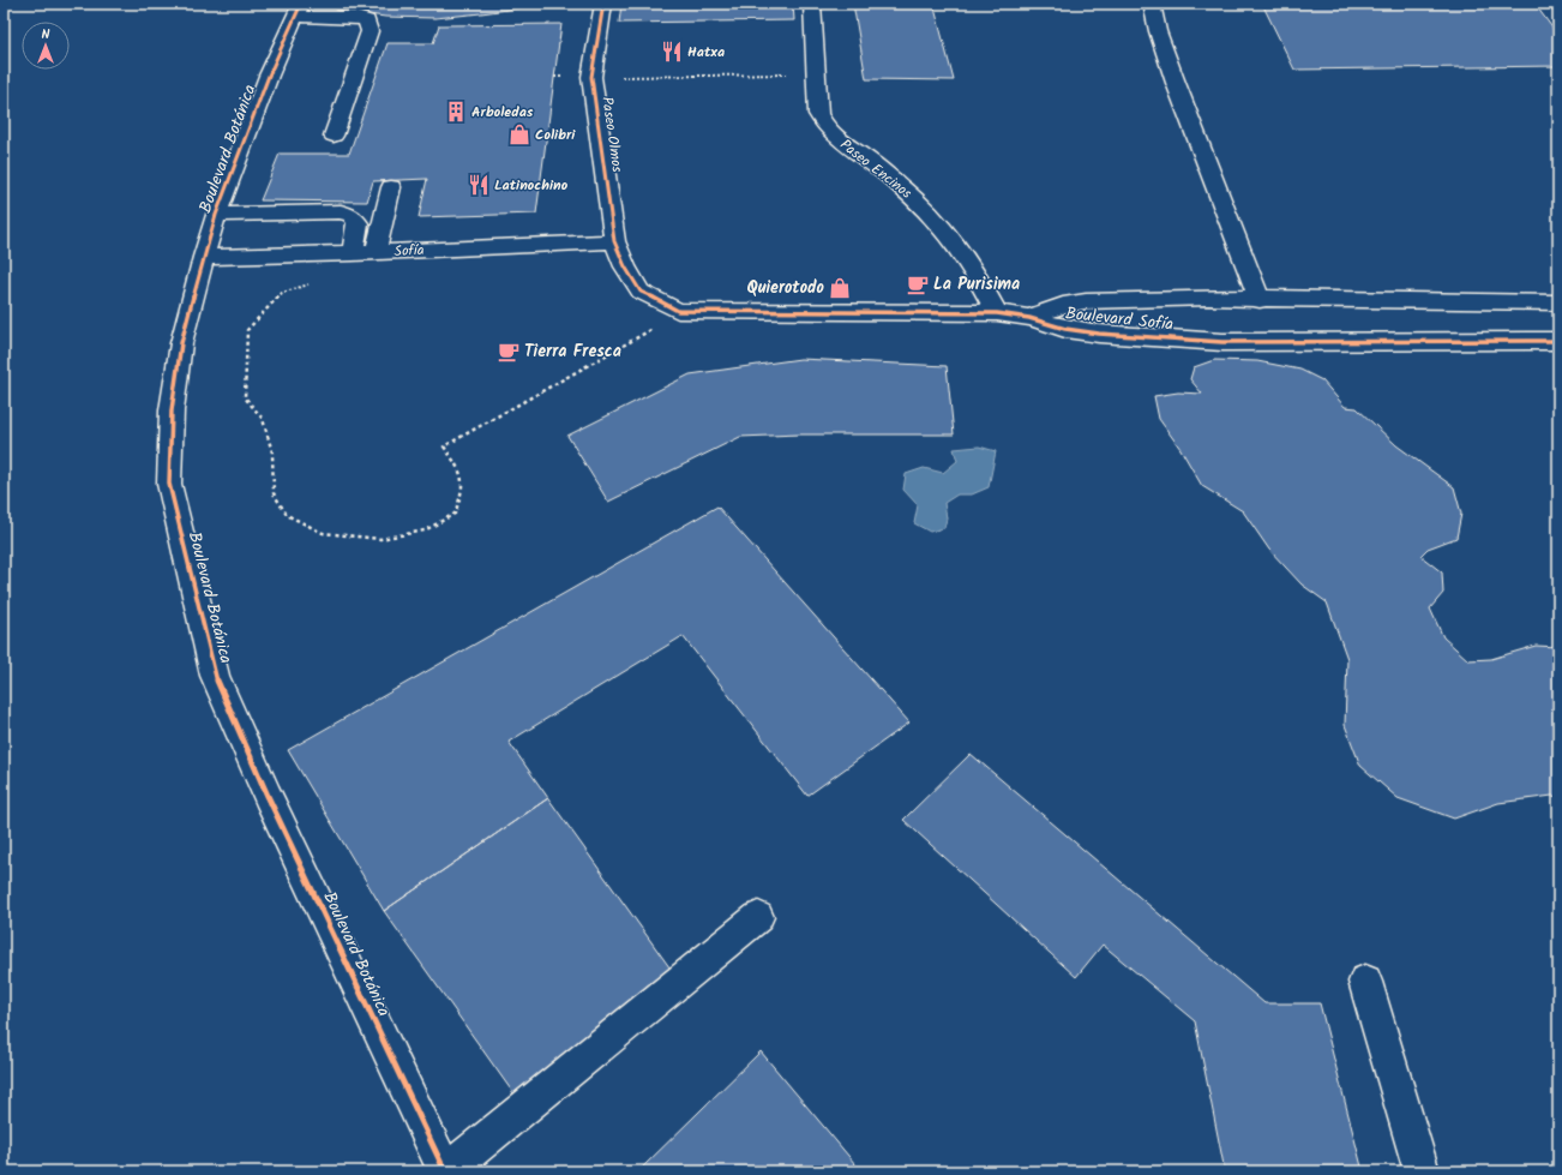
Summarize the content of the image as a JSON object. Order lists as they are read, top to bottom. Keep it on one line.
{"streets":{"street":["Paseo Olmos","Boulevard Botánica","Paseo Encinos","Sofía","Boulevard Sofía"]},"crossings":[["Paseo Olmos","Sofía"],["Paseo Olmos","Boulevard Sofía"],["Boulevard Botánica","Sofía"],["Paseo Encinos","Boulevard Sofía"]],"places":{"restaurant":["Hatxa","Latinochino"],"building":["Arboledas"],"shop":["Colibri","Quierotodo"],"cafe":["La Purisima","Tierra Fresca"]},"north":"top"}
